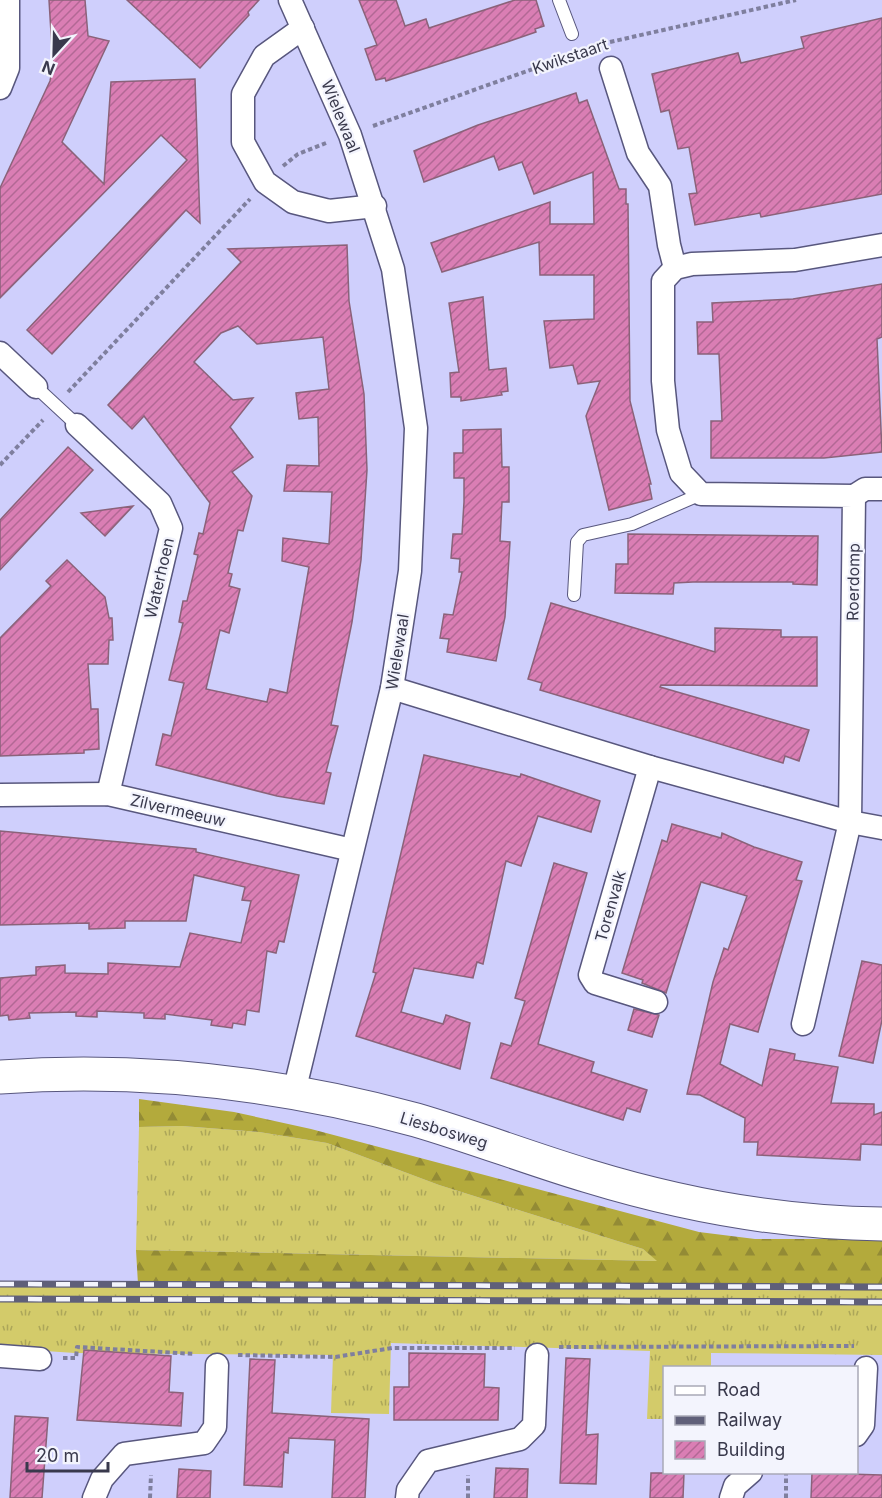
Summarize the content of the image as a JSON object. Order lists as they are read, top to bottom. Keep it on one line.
{"streets":{"street":["Kwikstaart","Wielewaal","Waterhoen","Roerdomp","Zilvermeeuw","Torenvalk","Liesbosweg"]},"crossings":[["Kwikstaart","Wielewaal"],["Wielewaal","Zilvermeeuw"],["Wielewaal","Liesbosweg"],["Waterhoen","Zilvermeeuw"]],"legend":["Road","Railway","Building"],"scale_bar":"20 m","north":"bottom"}
